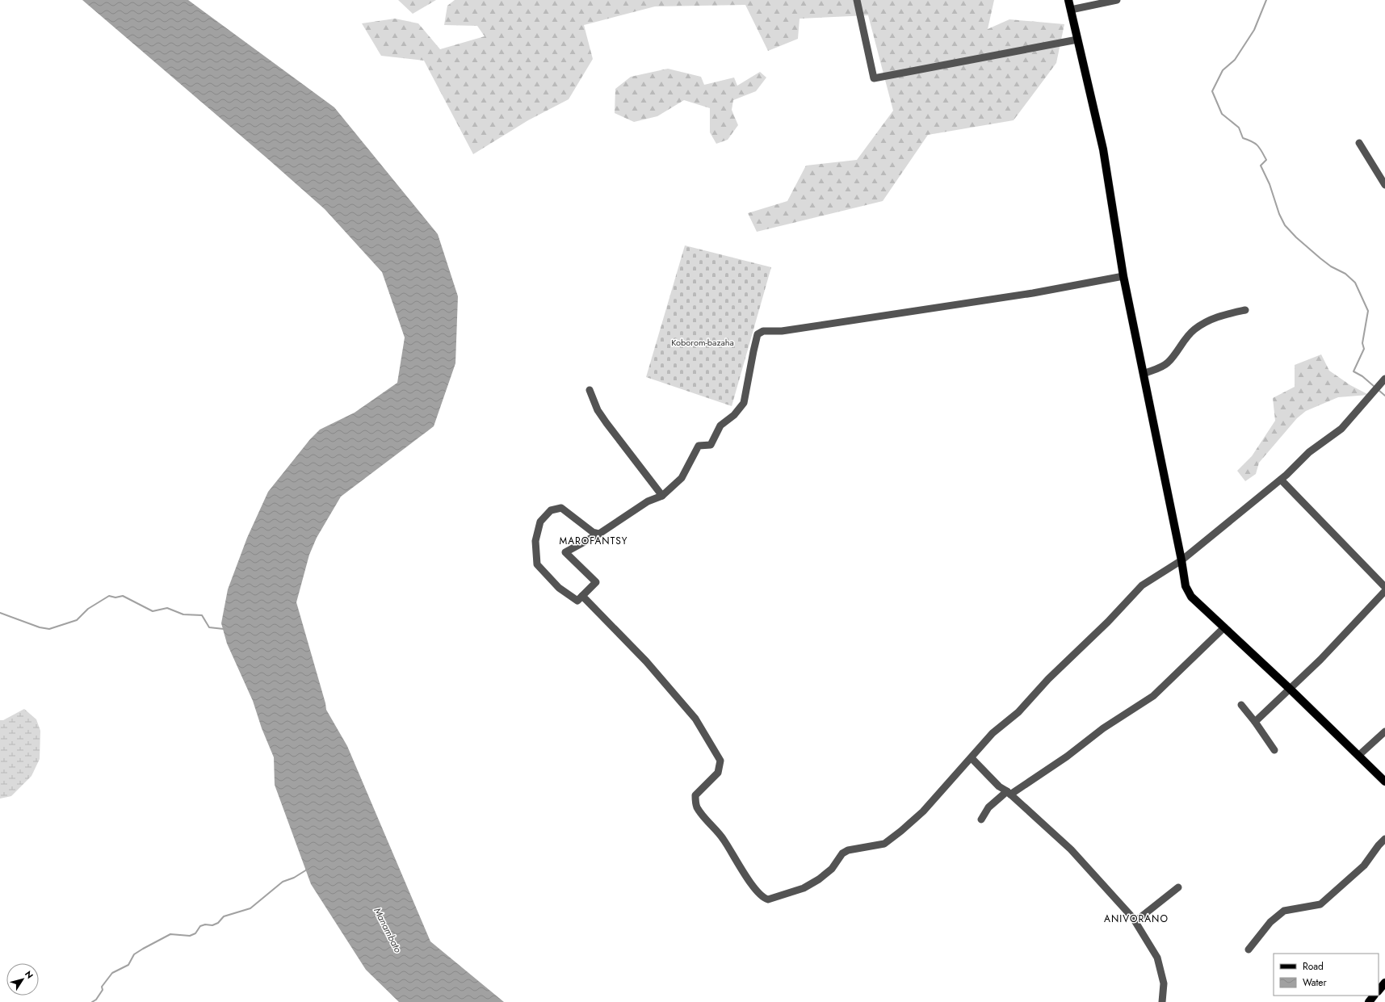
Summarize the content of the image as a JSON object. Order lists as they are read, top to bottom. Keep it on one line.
{"districts":["MAROFANTSY","ANIVORANO"],"water":["Manambato"],"parks":["Koborom-bazaha"],"legend":["Road","Water"],"north":"top right"}
